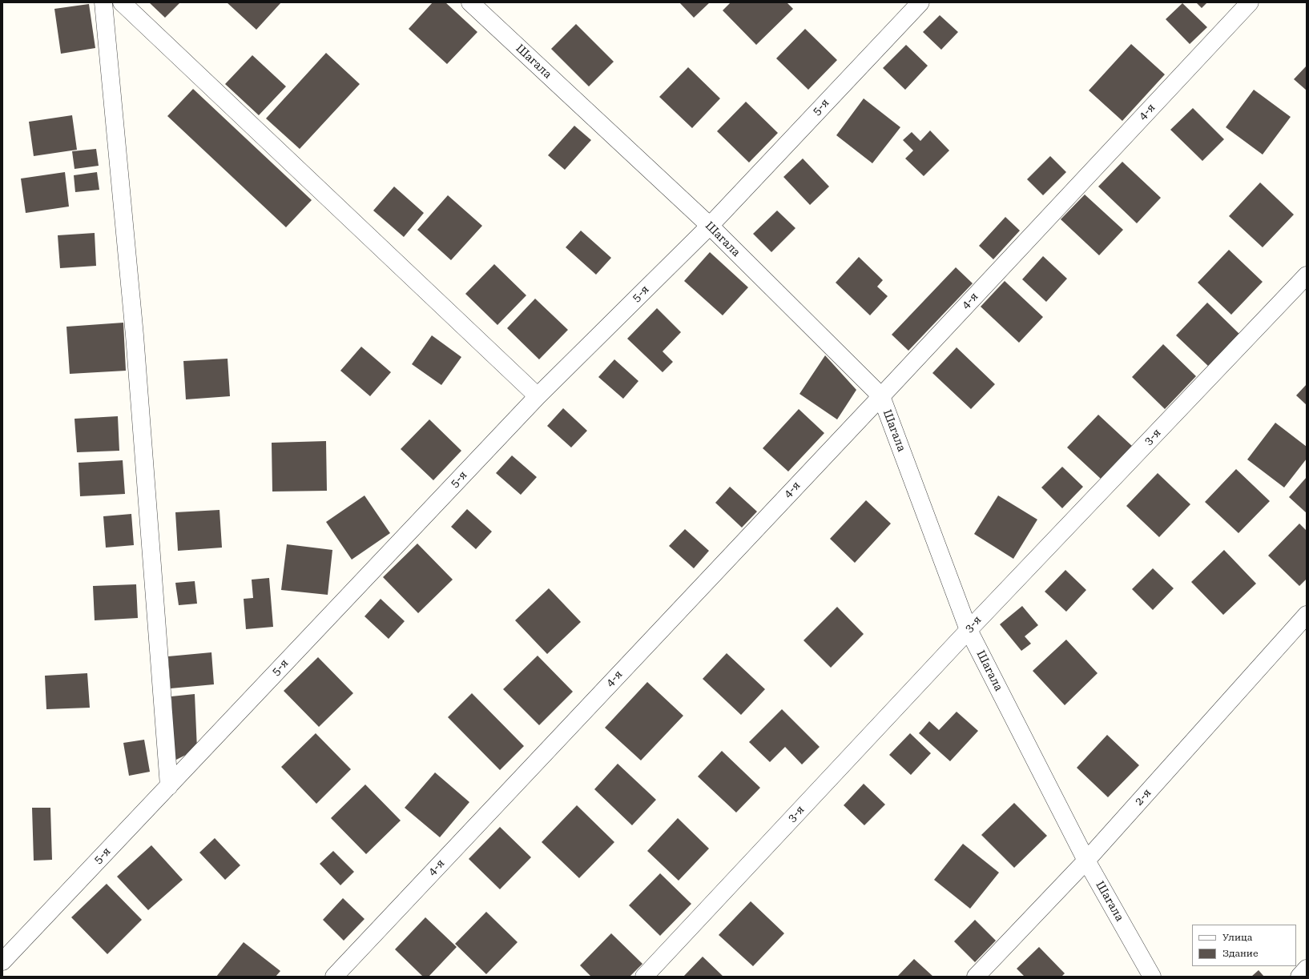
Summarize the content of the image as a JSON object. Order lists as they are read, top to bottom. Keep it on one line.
{"streets":{"street":["Шагала","5-я","4-я","3-я","2-я"]},"crossings":[["Шагала","5-я"],["Шагала","4-я"],["Шагала","3-я"],["Шагала","2-я"]],"legend":["Улица","Здание"]}
